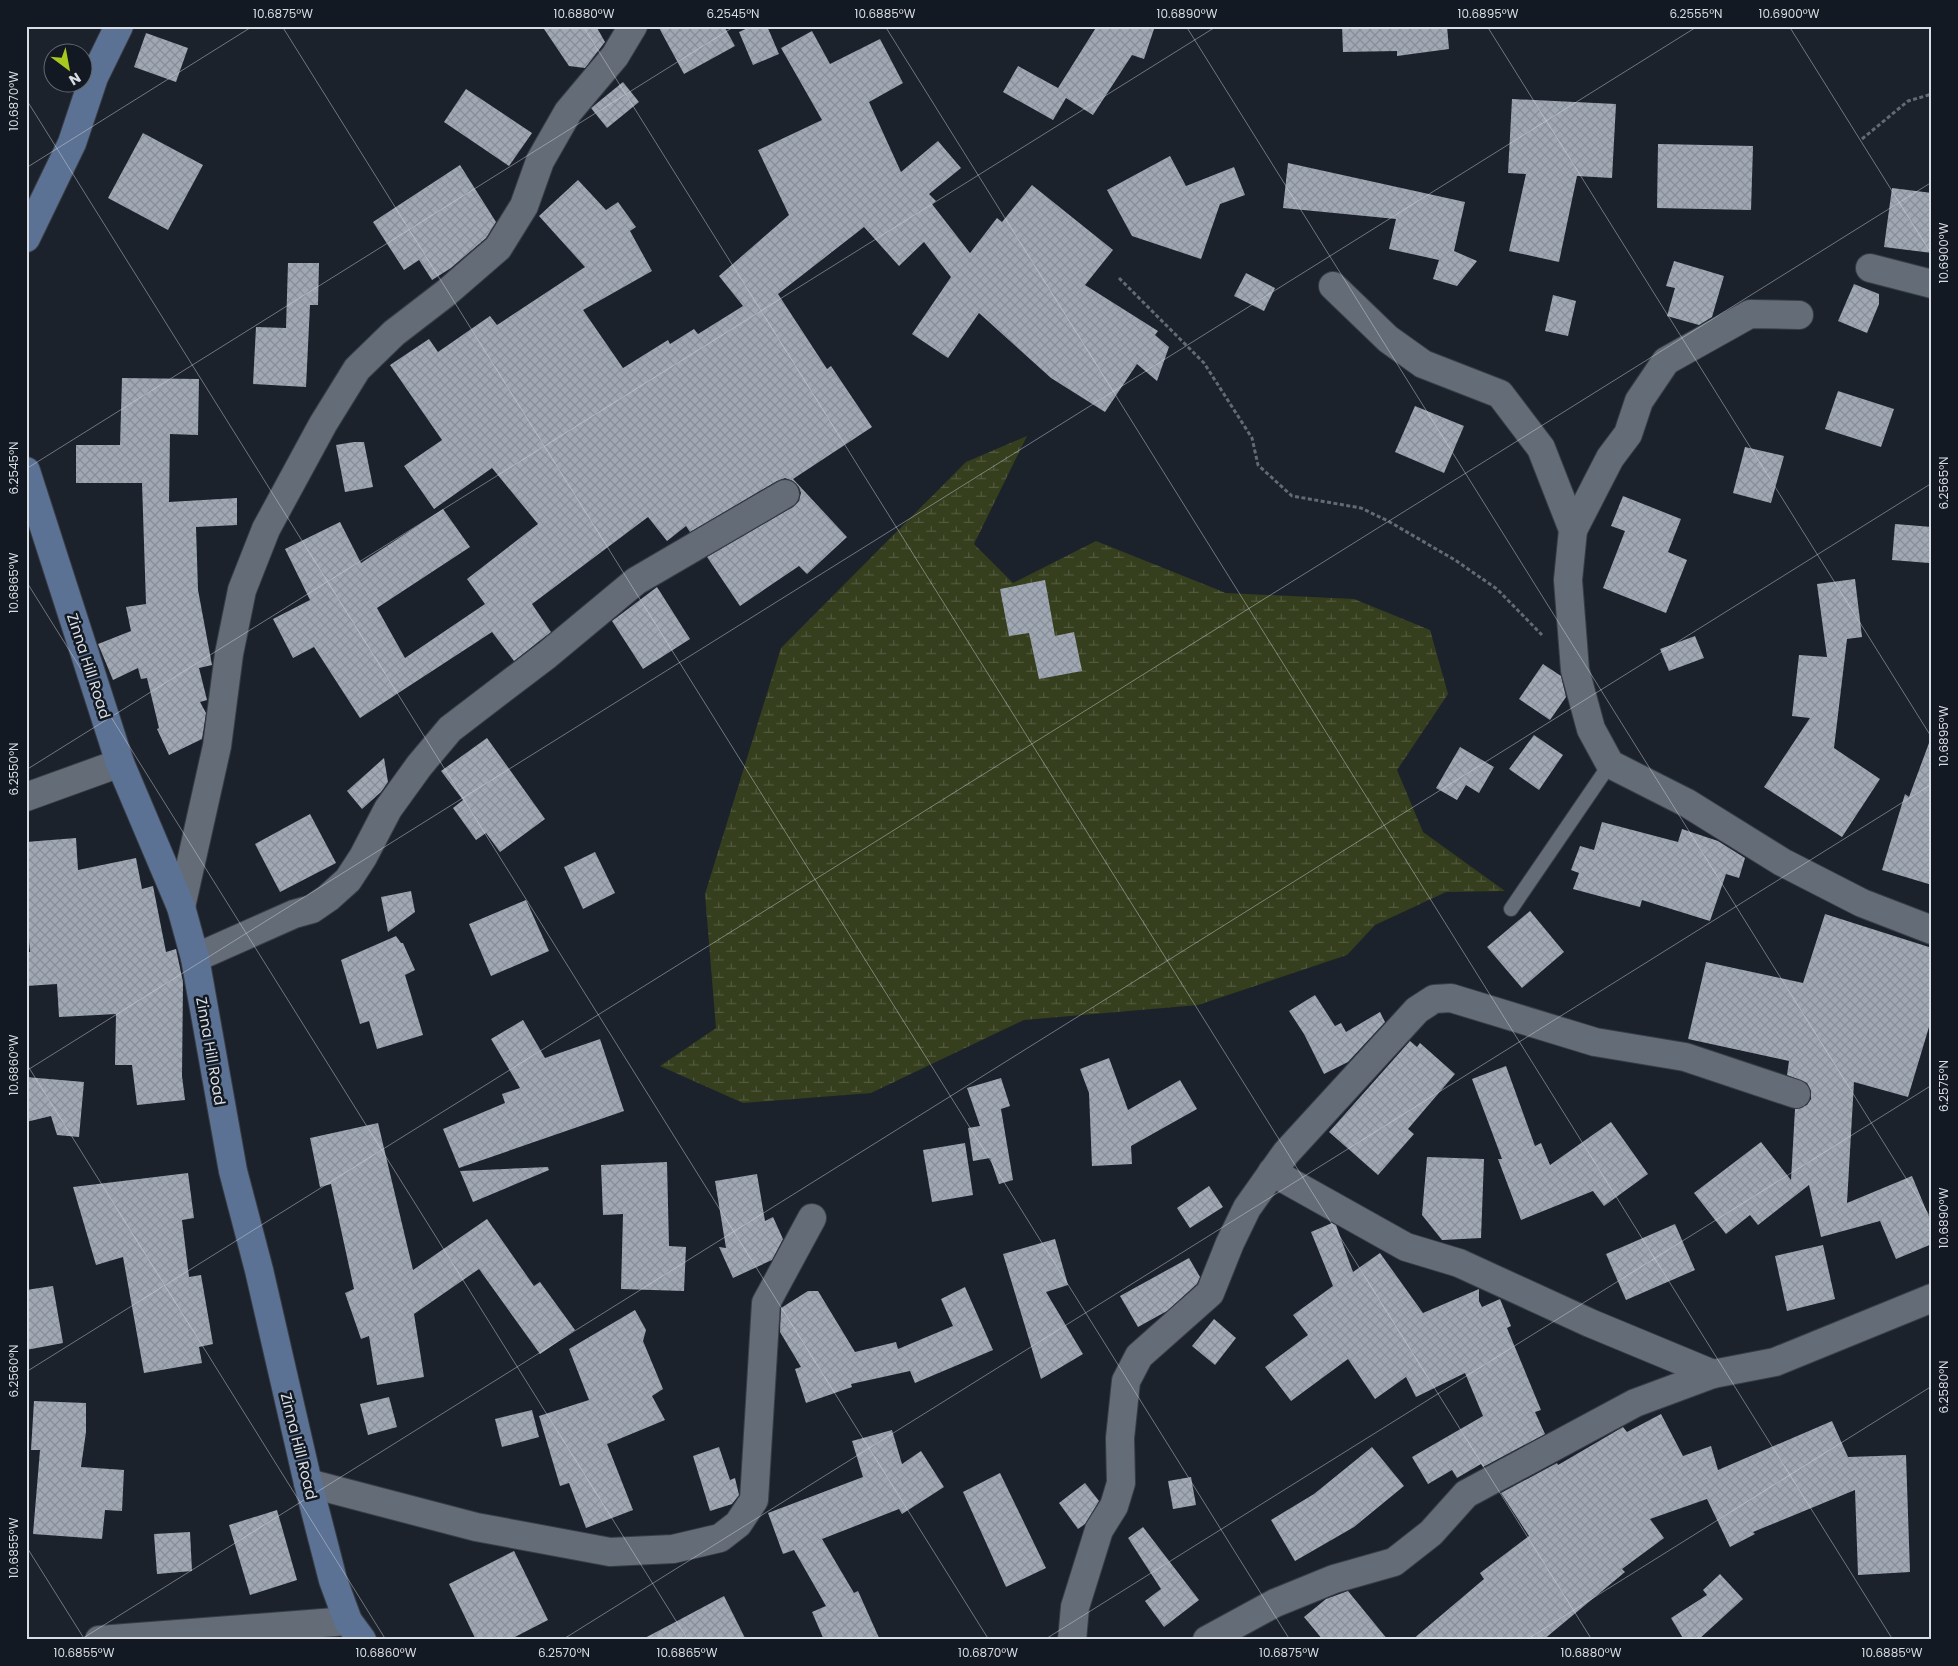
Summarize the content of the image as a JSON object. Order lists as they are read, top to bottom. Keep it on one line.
{"streets":{"street":["Zinna Hill Road"]},"north":"bottom right","coordinates":["10.6875°W","10.6880°W","6.2545°N","10.6885°W","10.6890°W","10.6895°W","6.2555°N","10.6900°W","10.6870°W","6.2565°N","10.6865°W","6.2550°N","10.6860°W","6.2575°N","6.2560°N","6.2580°N","10.6855°W","6.2570°N"]}
